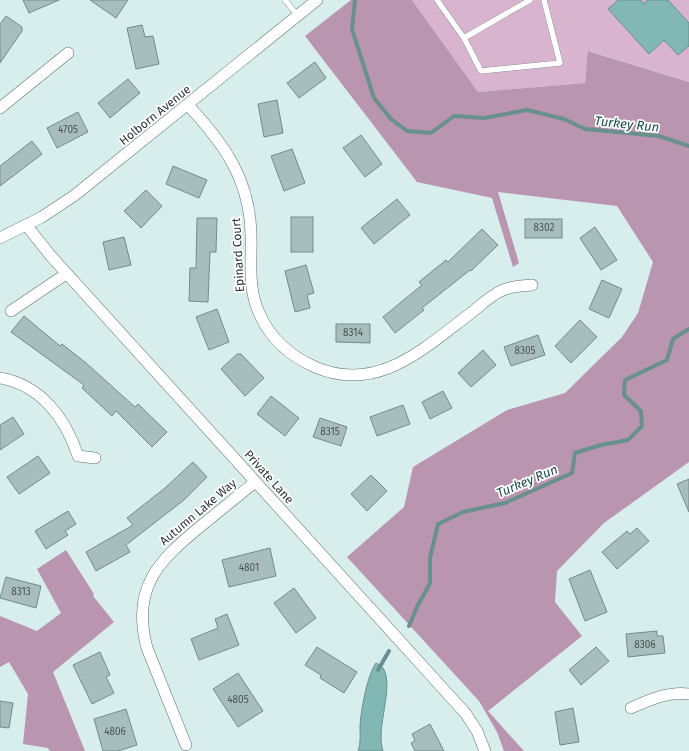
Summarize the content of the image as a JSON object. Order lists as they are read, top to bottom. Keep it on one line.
{"streets":{"street":["Holborn Avenue","Epinard Court","Private Lane","Autumn Lake Way"]},"crossings":[["Holborn Avenue","Epinard Court"],["Holborn Avenue","Private Lane"],["Private Lane","Autumn Lake Way"]],"water":["Turkey Run"],"house_numbers":["4705","8302","8314","8305","8315","4801","8313","8306","4805","4806"]}
